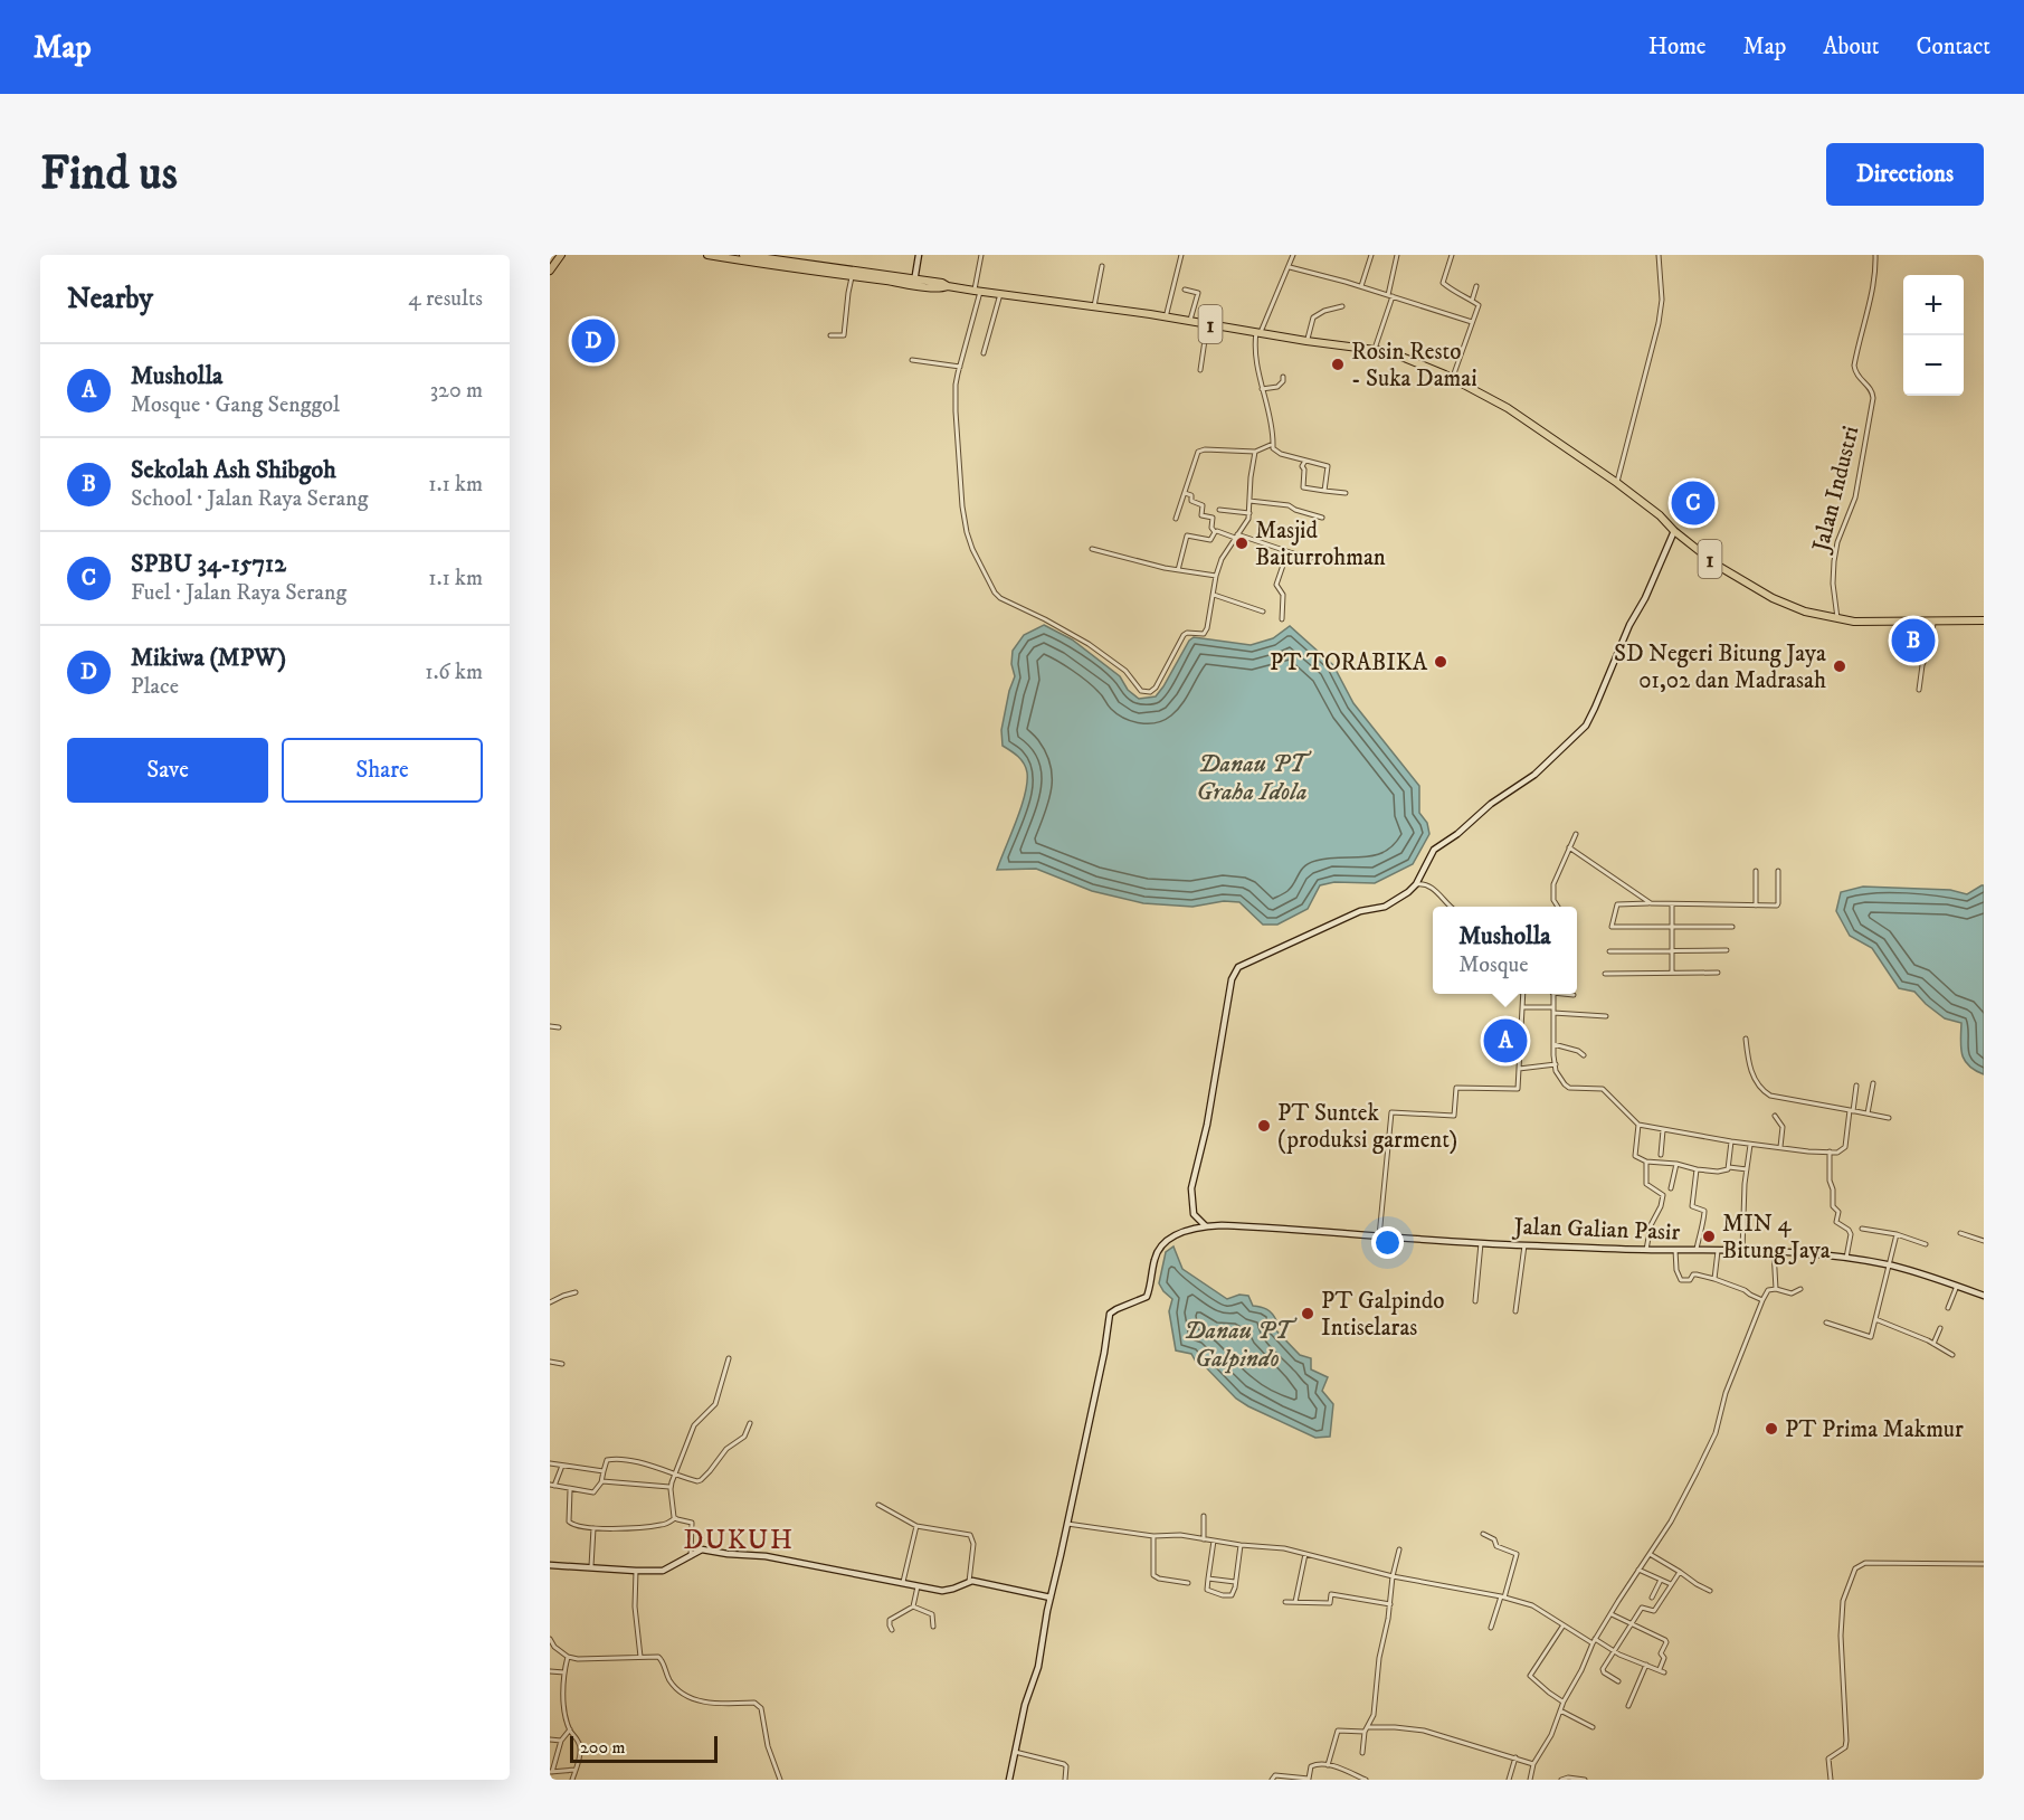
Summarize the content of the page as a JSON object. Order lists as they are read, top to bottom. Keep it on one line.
{"streets":{"highway":["1"],"street":["Jalan Industri","Jalan Galian Pasir"]},"crossings":[["1","Jalan Industri"]],"districts":["DUKUH"],"water":["Danau PT Graha Idola","Danau PT Galpindo"],"places":["Rosin Resto - Suka Damai","Masjid Baiturrohman","PT TORABIKA","SD Negeri Bitung Jaya 01,02 dan Madrasah","PT Suntek (produksi garment)","MIN 4 Bitung Jaya","PT Galpindo Intiselaras","PT Prima Makmur"],"scale_bar":"200 m","page":{"header":"Map","nav":["Home","Map","About","Contact"],"buttons":["Directions",["Save","Share"]],"title":"Find us","heading":["Nearby","4 results"],"map_buttons":["+","−"],"pins":["D","C","B","A"],"list":[{"mark":"A","name":"Musholla","note":"Mosque · Gang Senggol","value":"320 m"},{"mark":"B","name":"Sekolah Ash Shibgoh","note":"School · Jalan Raya Serang","value":"1.1 km"},{"mark":"C","name":"SPBU 34-15712","note":"Fuel · Jalan Raya Serang","value":"1.1 km"},{"mark":"D","name":"Mikiwa (MPW)","note":"Place","value":"1.6 km"}],"popup":["Musholla","Mosque"],"scale":"200 m"}}
